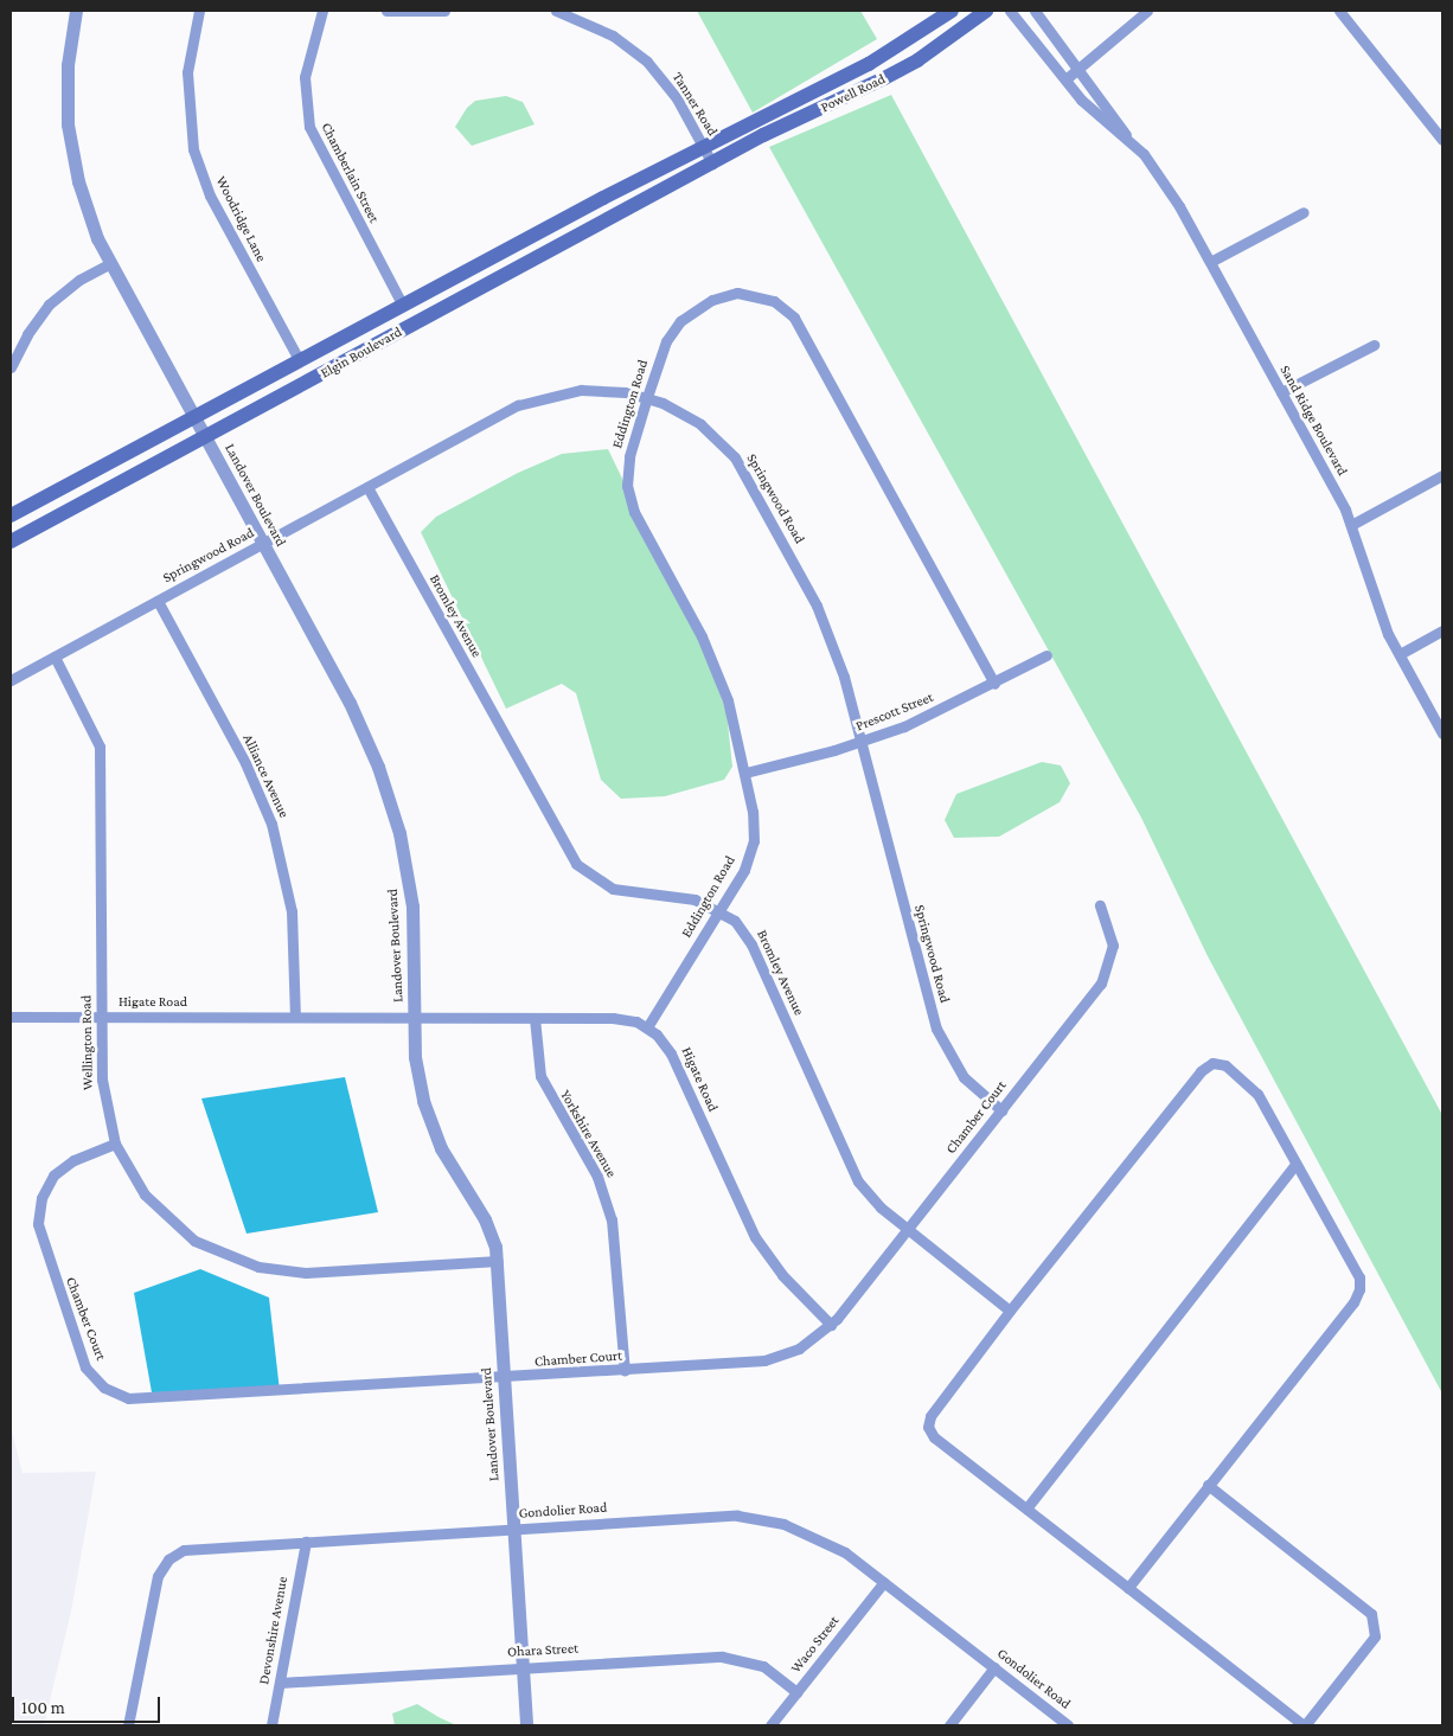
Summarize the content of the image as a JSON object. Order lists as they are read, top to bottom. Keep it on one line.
{"streets":{"main road":["Powell Road","Elgin Boulevard"],"street":["Tanner Road","Chamberlain Street","Woodridge Lane","Eddington Road","Sand Ridge Boulevard","Landover Boulevard","Springwood Road","Bromley Avenue","Prescott Street","Alliance Avenue","Higate Road","Wellington Road","Chamber Court","Yorkshire Avenue","Gondolier Road","Devonshire Avenue","Waco Street","Ohara Street"]},"crossings":[["Powell Road","Tanner Road"],["Powell Road","Elgin Boulevard"],["Tanner Road","Elgin Boulevard"],["Chamberlain Street","Elgin Boulevard"],["Woodridge Lane","Elgin Boulevard"],["Elgin Boulevard","Landover Boulevard"],["Eddington Road","Springwood Road"],["Eddington Road","Bromley Avenue"],["Eddington Road","Prescott Street"],["Eddington Road","Higate Road"],["Landover Boulevard","Springwood Road"],["Landover Boulevard","Wellington Road"],["Landover Boulevard","Chamber Court"],["Landover Boulevard","Gondolier Road"],["Landover Boulevard","Ohara Street"],["Springwood Road","Bromley Avenue"],["Springwood Road","Prescott Street"],["Springwood Road","Alliance Avenue"],["Springwood Road","Wellington Road"],["Springwood Road","Chamber Court"],["Bromley Avenue","Chamber Court"],["Alliance Avenue","Higate Road"],["Higate Road","Wellington Road"],["Higate Road","Chamber Court"],["Wellington Road","Chamber Court"],["Chamber Court","Yorkshire Avenue"],["Gondolier Road","Devonshire Avenue"],["Gondolier Road","Waco Street"],["Devonshire Avenue","Ohara Street"],["Waco Street","Ohara Street"]],"scale_bar":"100 m"}
